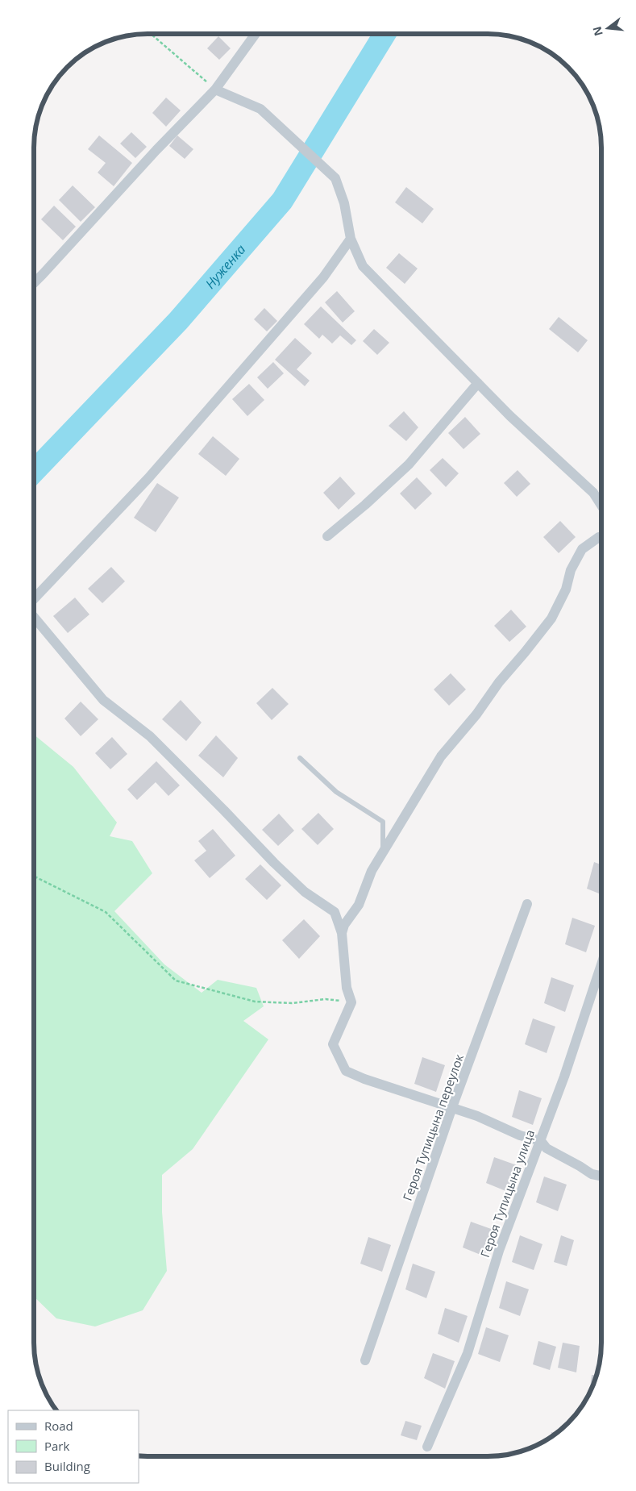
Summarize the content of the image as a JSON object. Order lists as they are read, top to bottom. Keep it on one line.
{"streets":{"street":["Героя Тупицына переулок","Героя Тупицына улица"]},"water":["Нуженка"],"legend":["Road","Park","Building"],"north":"left"}
